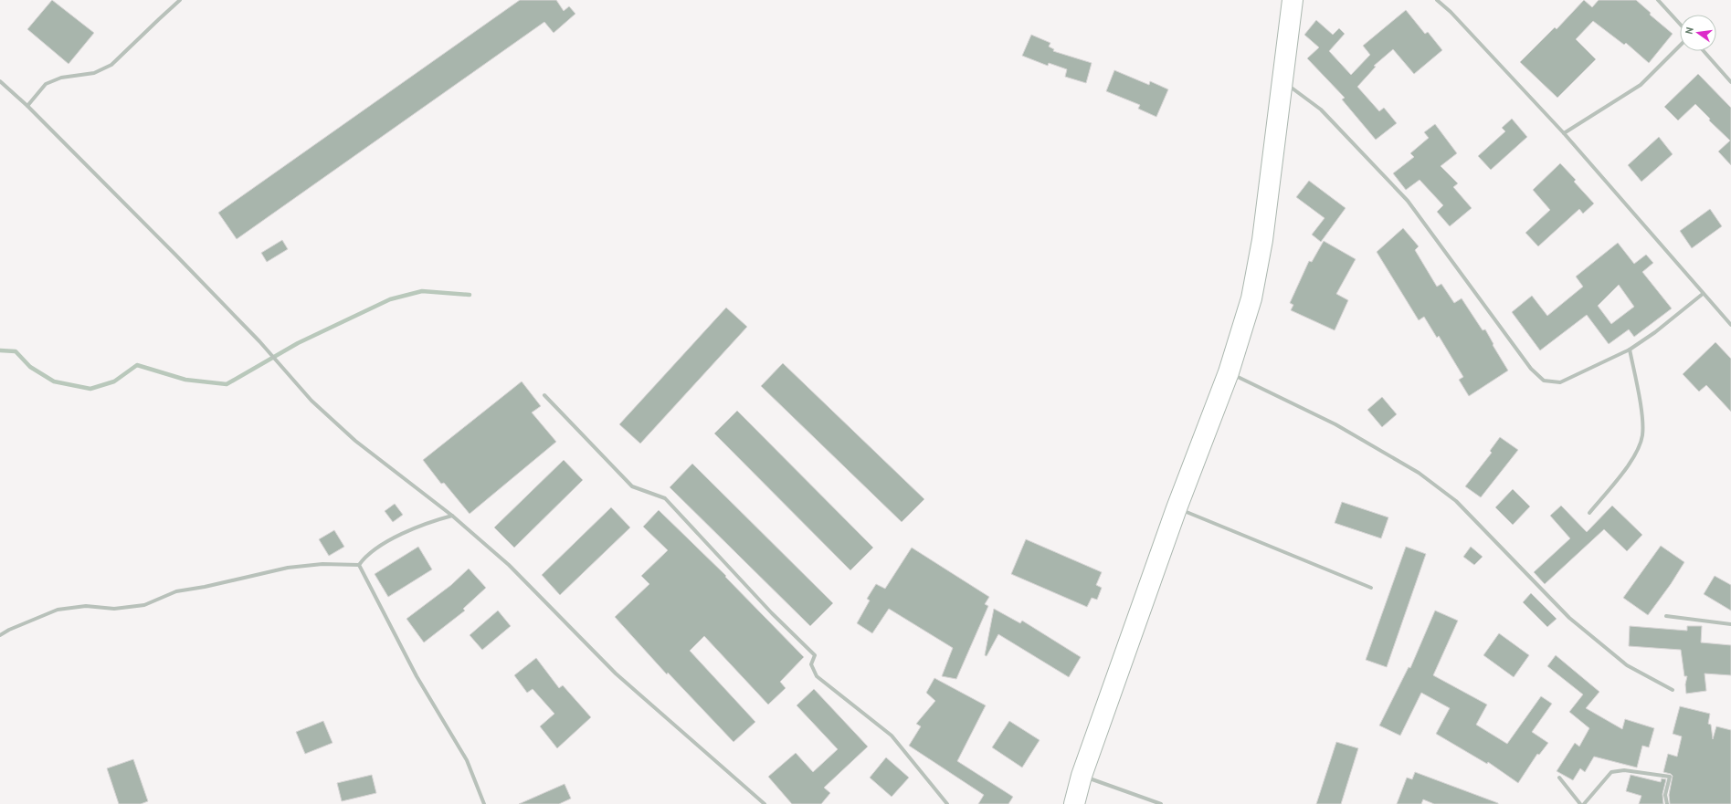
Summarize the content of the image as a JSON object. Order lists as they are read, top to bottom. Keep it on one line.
{"north":"left"}
